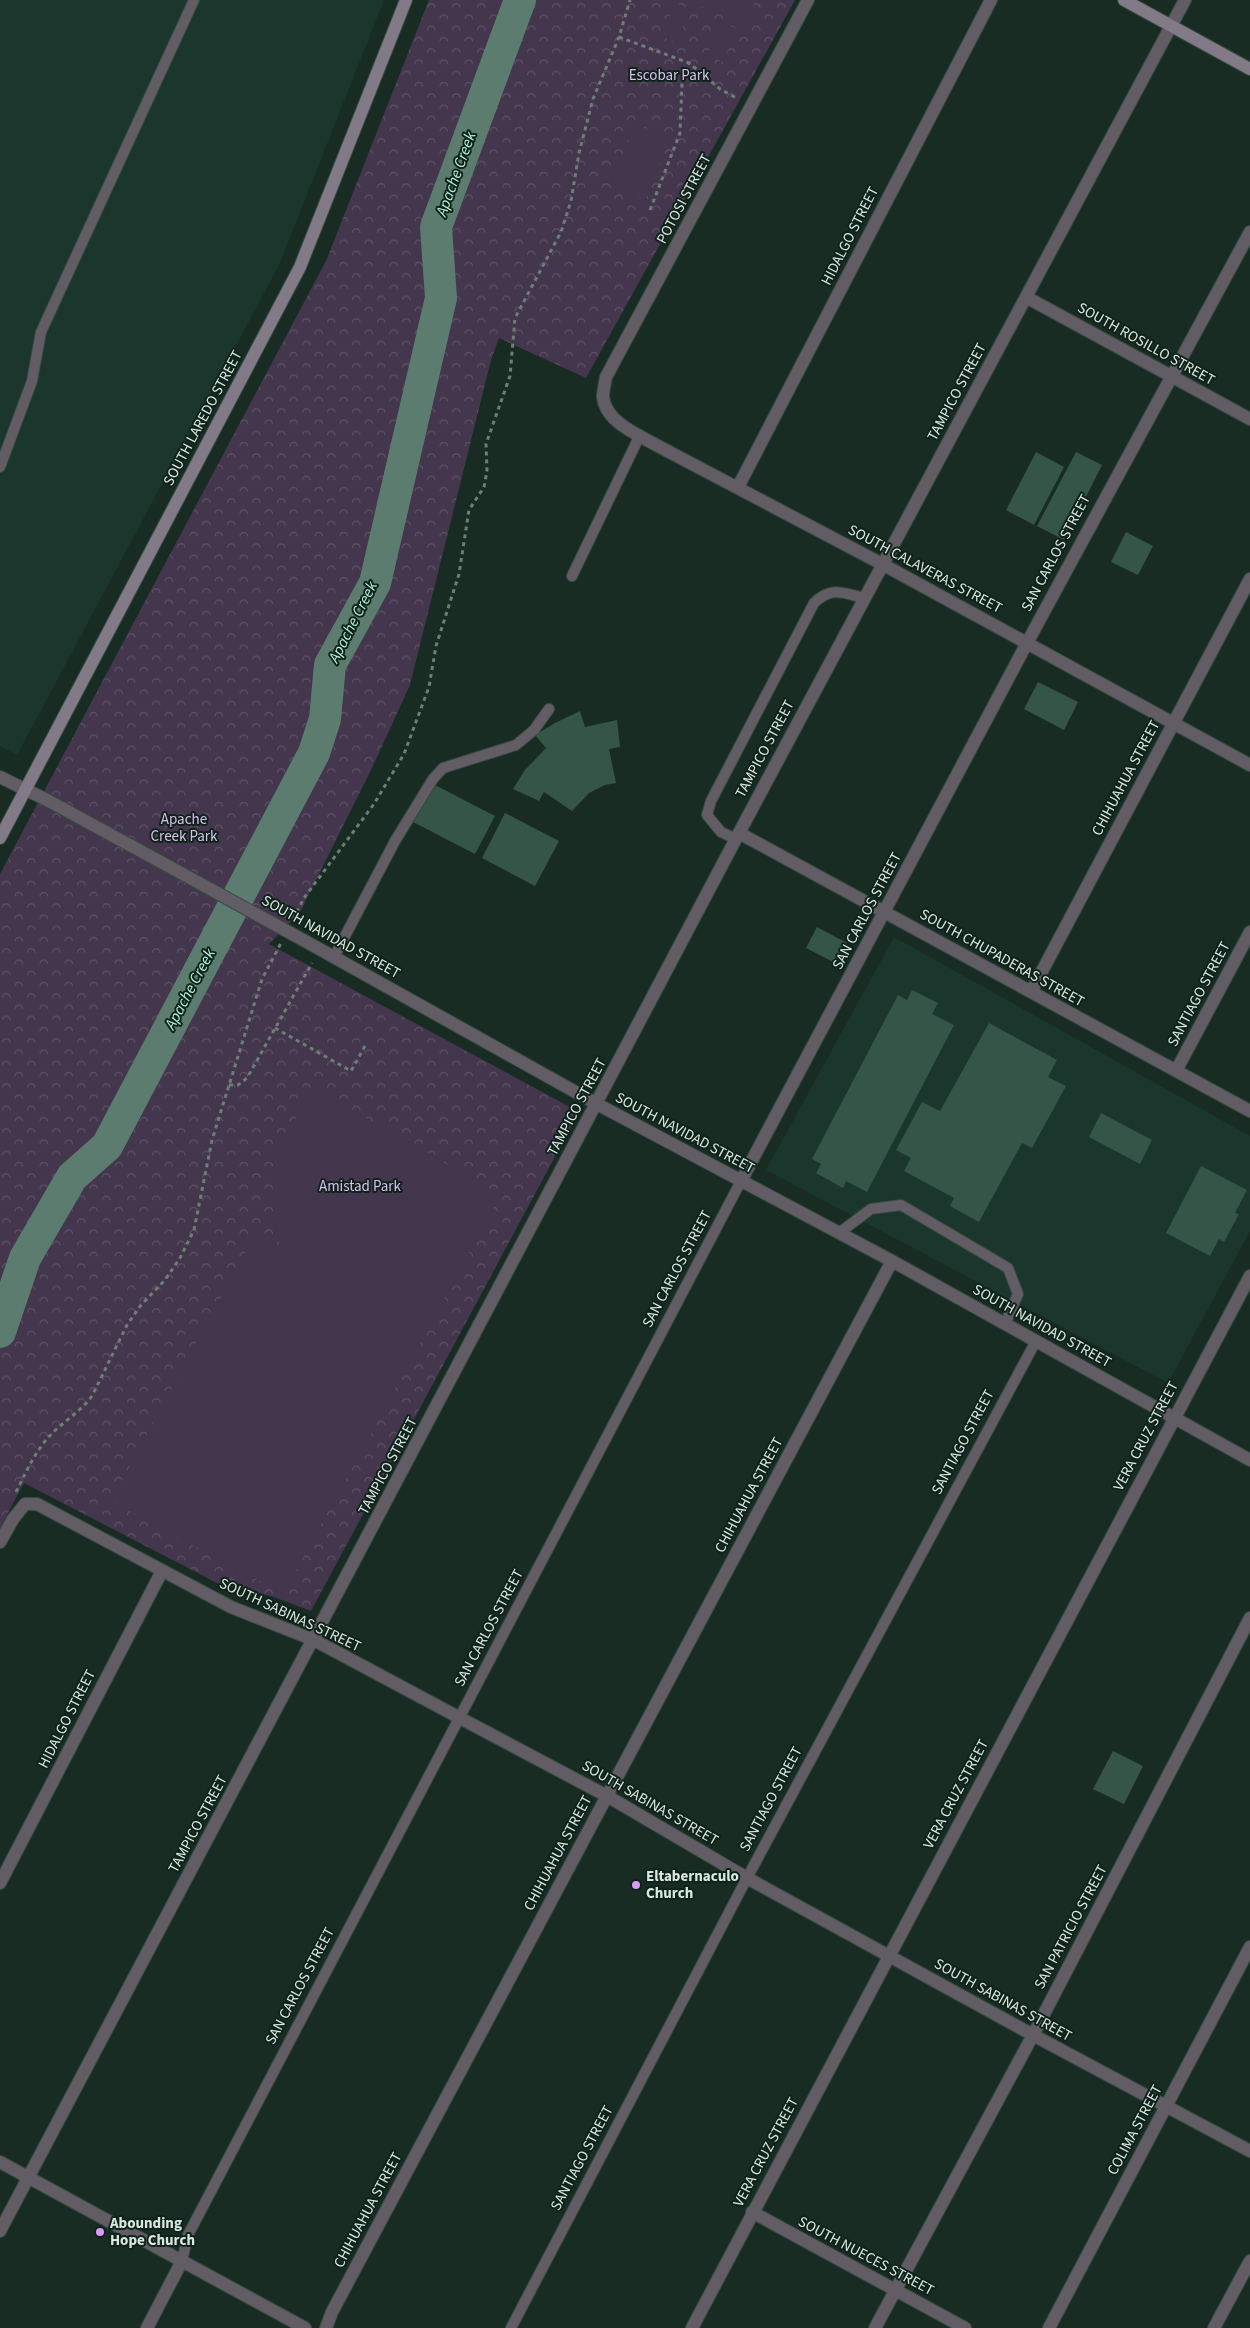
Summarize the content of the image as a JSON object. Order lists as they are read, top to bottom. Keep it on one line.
{"streets":{"main road":["SOUTH LAREDO STREET"],"street":["POTOSI STREET","HIDALGO STREET","SOUTH ROSILLO STREET","TAMPICO STREET","SAN CARLOS STREET","SOUTH CALAVERAS STREET","CHIHUAHUA STREET","SOUTH NAVIDAD STREET","SOUTH CHUPADERAS STREET","SANTIAGO STREET","VERA CRUZ STREET","SOUTH SABINAS STREET","SAN PATRICIO STREET","COLIMA STREET","SOUTH NUECES STREET"]},"crossings":[["POTOSI STREET","SOUTH CALAVERAS STREET"],["HIDALGO STREET","SOUTH CALAVERAS STREET"],["HIDALGO STREET","SOUTH SABINAS STREET"],["SOUTH ROSILLO STREET","TAMPICO STREET"],["SOUTH ROSILLO STREET","SAN CARLOS STREET"],["TAMPICO STREET","SOUTH CALAVERAS STREET"],["TAMPICO STREET","SOUTH NAVIDAD STREET"],["TAMPICO STREET","SOUTH CHUPADERAS STREET"],["TAMPICO STREET","SOUTH SABINAS STREET"],["SOUTH LAREDO STREET","SOUTH NAVIDAD STREET"],["SAN CARLOS STREET","SOUTH CALAVERAS STREET"],["SAN CARLOS STREET","SOUTH NAVIDAD STREET"],["SAN CARLOS STREET","SOUTH CHUPADERAS STREET"],["SAN CARLOS STREET","SOUTH SABINAS STREET"],["SOUTH CALAVERAS STREET","CHIHUAHUA STREET"],["CHIHUAHUA STREET","SOUTH NAVIDAD STREET"],["CHIHUAHUA STREET","SOUTH CHUPADERAS STREET"],["CHIHUAHUA STREET","SOUTH SABINAS STREET"],["SOUTH NAVIDAD STREET","SANTIAGO STREET"],["SOUTH NAVIDAD STREET","VERA CRUZ STREET"],["SOUTH CHUPADERAS STREET","SANTIAGO STREET"],["SANTIAGO STREET","SOUTH SABINAS STREET"],["VERA CRUZ STREET","SOUTH SABINAS STREET"],["VERA CRUZ STREET","SOUTH NUECES STREET"],["SOUTH SABINAS STREET","SAN PATRICIO STREET"],["SOUTH SABINAS STREET","COLIMA STREET"],["SAN PATRICIO STREET","SOUTH NUECES STREET"]],"water":["Apache Creek"],"parks":["Escobar Park","Apache Creek Park","Amistad Park"],"places":["Eltabernaculo Church","Abounding Hope Church"]}
